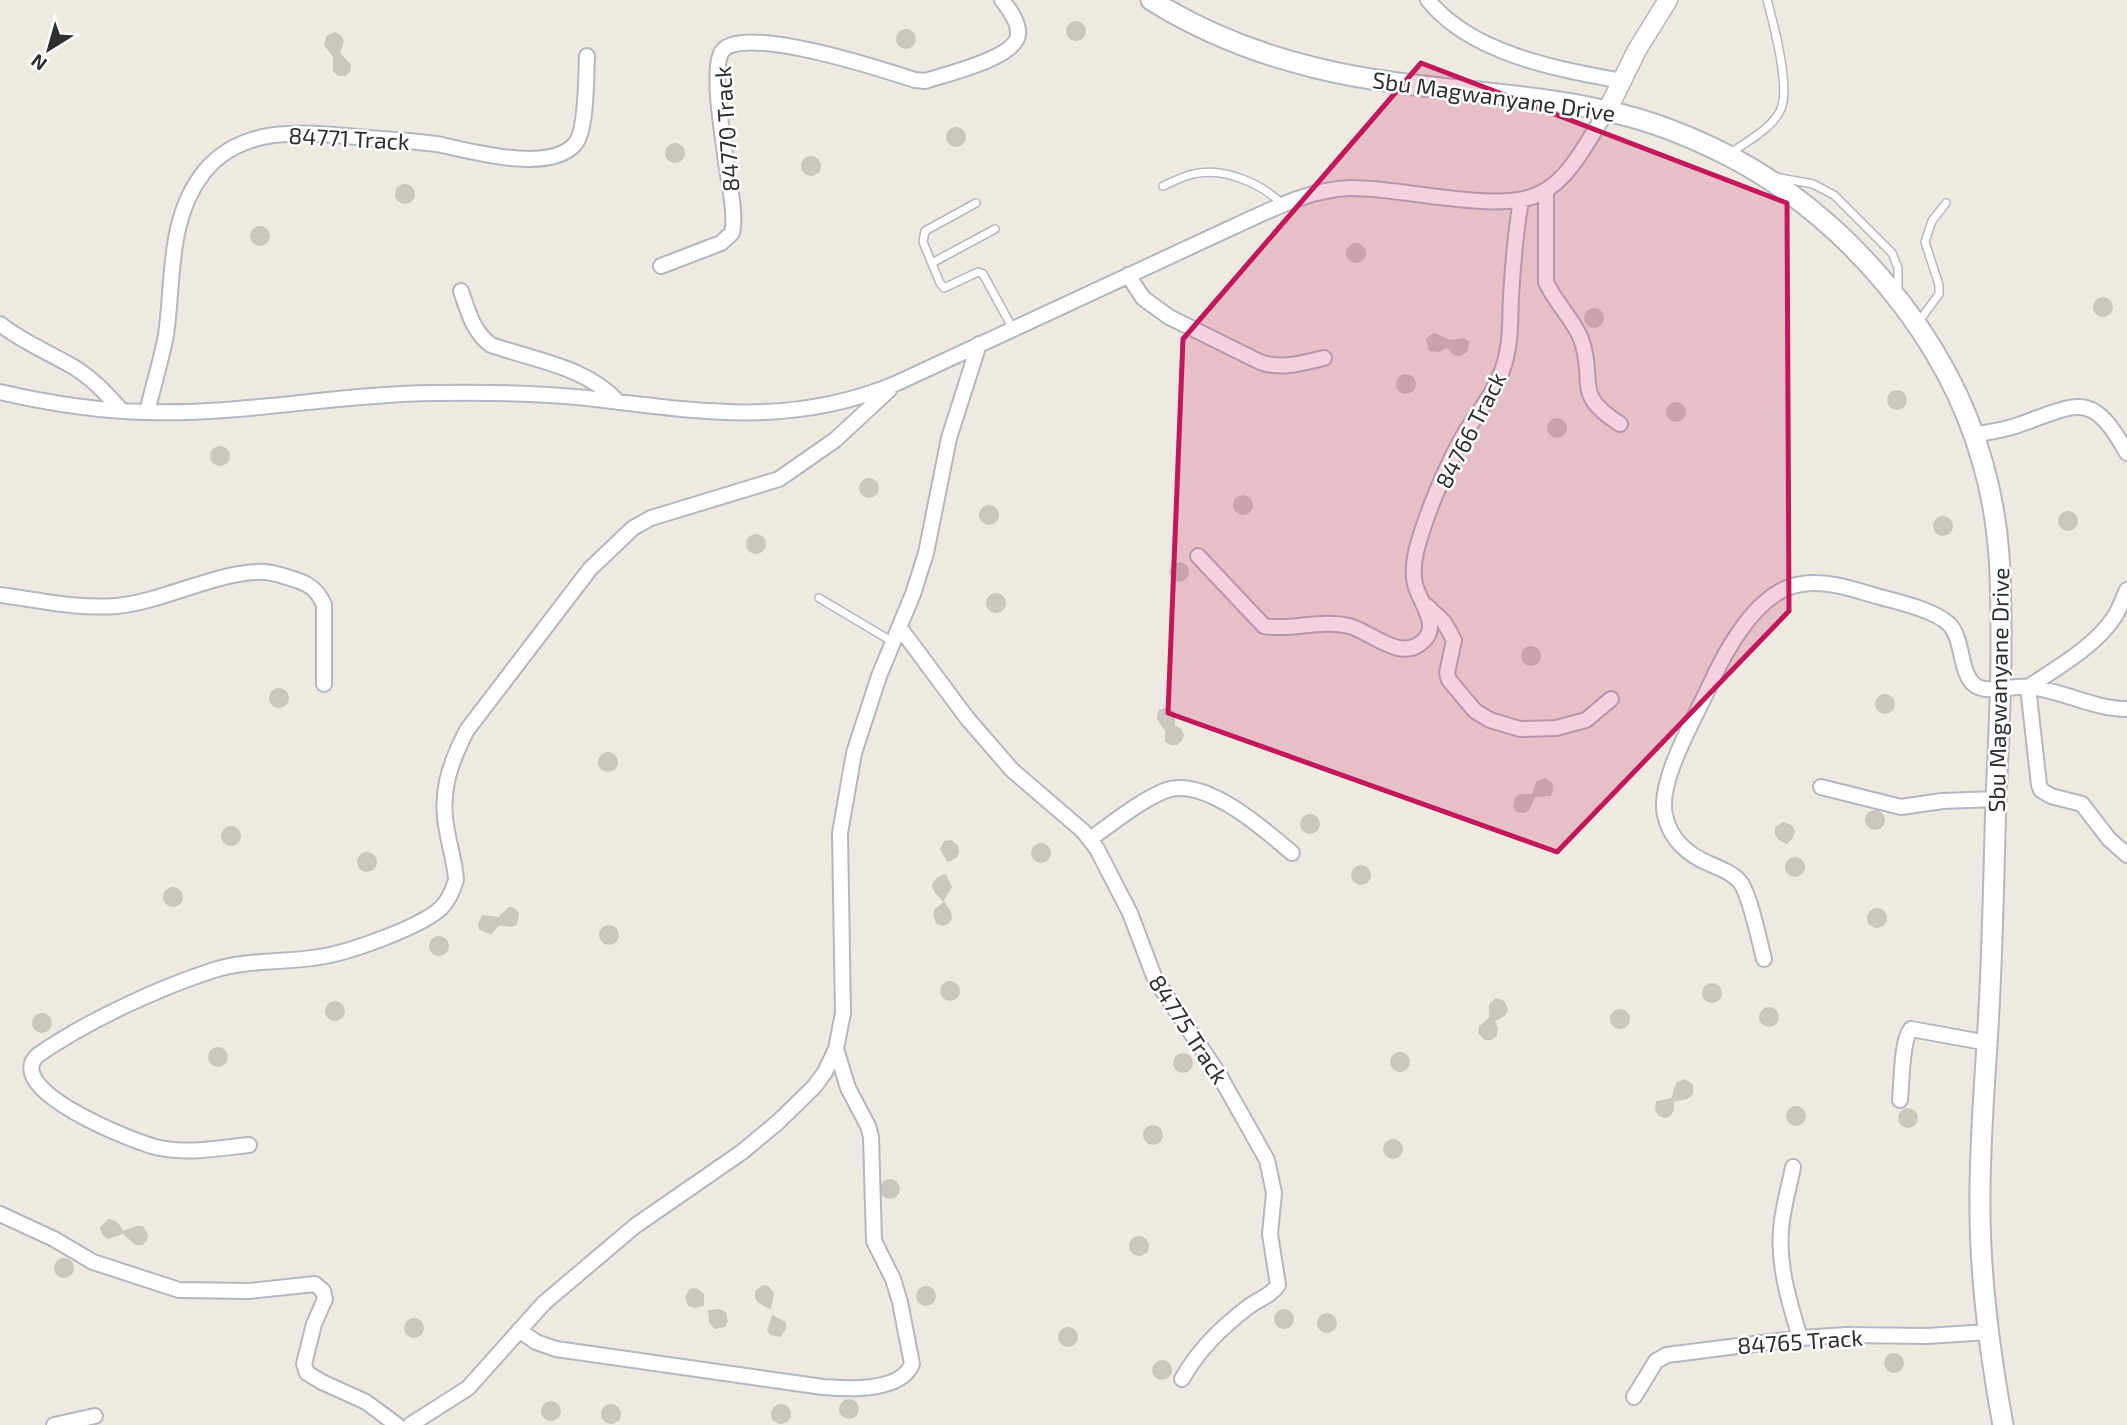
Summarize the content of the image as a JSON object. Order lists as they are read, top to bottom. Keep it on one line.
{"streets":{"main road":["Sbu Magwanyane Drive"],"street":["84770 Track","84771 Track","84766 Track","84775 Track","84765 Track"]},"crossings":[["Sbu Magwanyane Drive","84765 Track"]],"north":"bottom left"}
